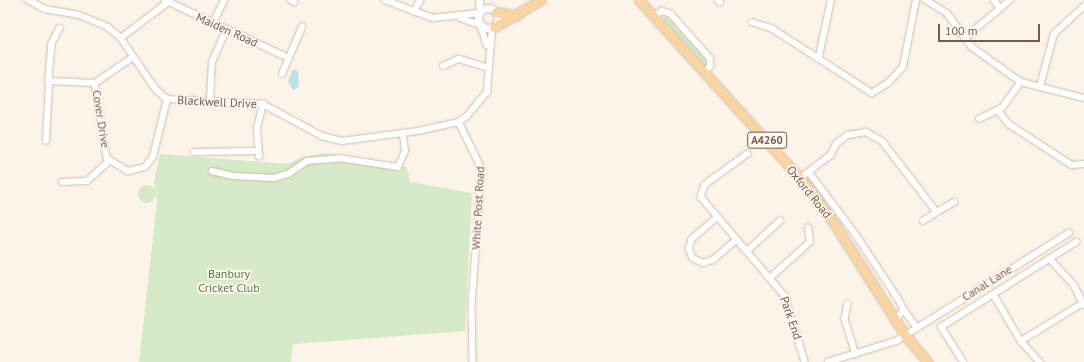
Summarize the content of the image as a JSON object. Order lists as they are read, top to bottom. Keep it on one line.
{"streets":{"main road":["A4260","Oxford Road"],"street":["Maiden Road","Blackwell Drive","Cover Drive","White Post Road","Canal Lane","Park End"]},"crossings":[["Blackwell Drive","Cover Drive"],["Blackwell Drive","White Post Road"],["Oxford Road","Canal Lane"]],"parks":["Banbury Cricket Club"],"scale_bar":"100 m"}
